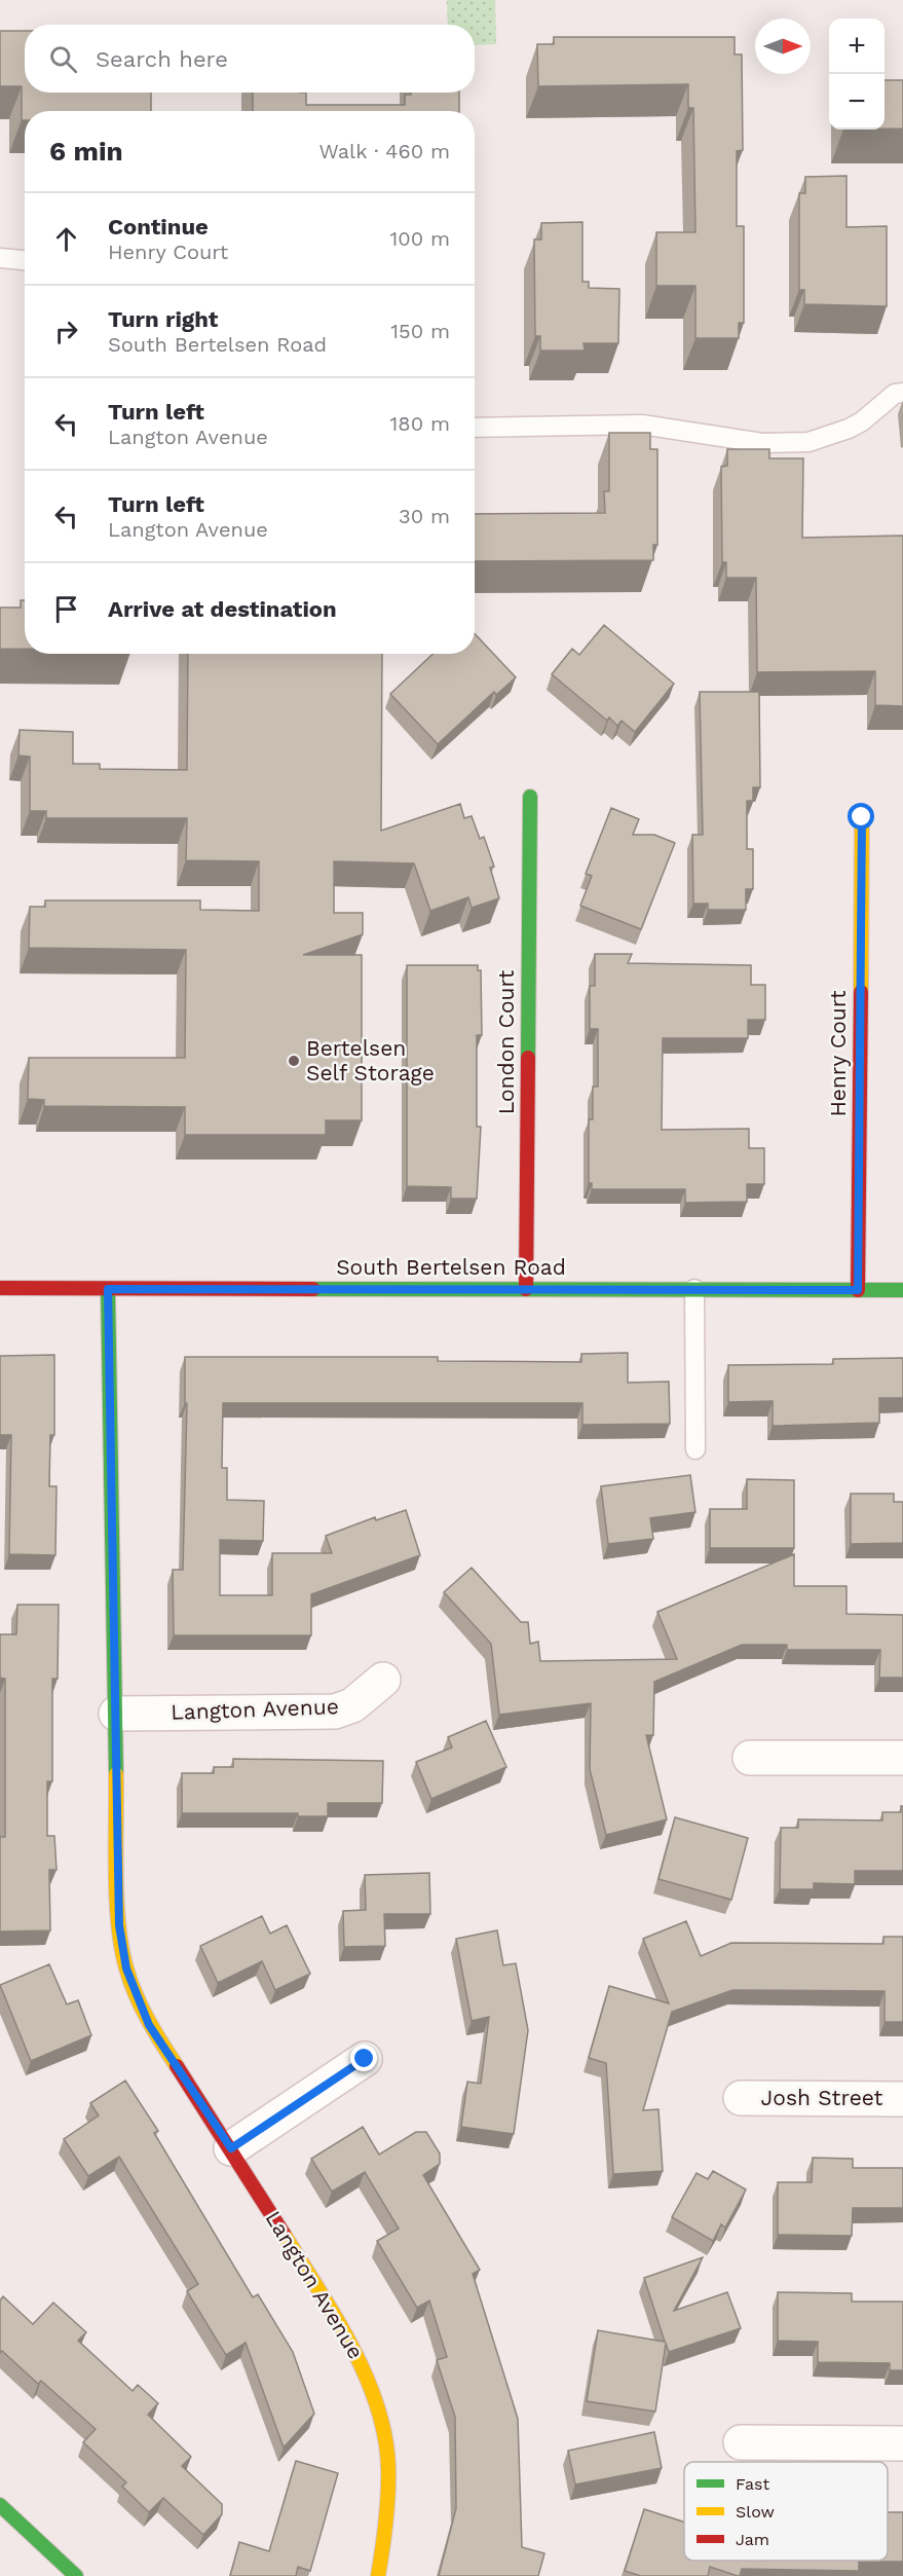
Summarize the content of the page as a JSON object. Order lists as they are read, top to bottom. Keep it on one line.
{"streets":{"street":["London Court","Henry Court","South Bertelsen Road","Langton Avenue","Josh Street"]},"crossings":[["London Court","South Bertelsen Road"],["Henry Court","South Bertelsen Road"],["South Bertelsen Road","Langton Avenue"]],"places":["Bertelsen Self Storage"],"legend":["Fast","Slow","Jam"],"north":"right","page":{"map_buttons":["+","−"],"search":"Search here","heading":["6 min","Walk · 460 m"],"list":[["Continue","Henry Court","100 m"],["Turn right","South Bertelsen Road","150 m"],["Turn left","Langton Avenue","180 m"],["Turn left","Langton Avenue","30 m"],"Arrive at destination"]}}
